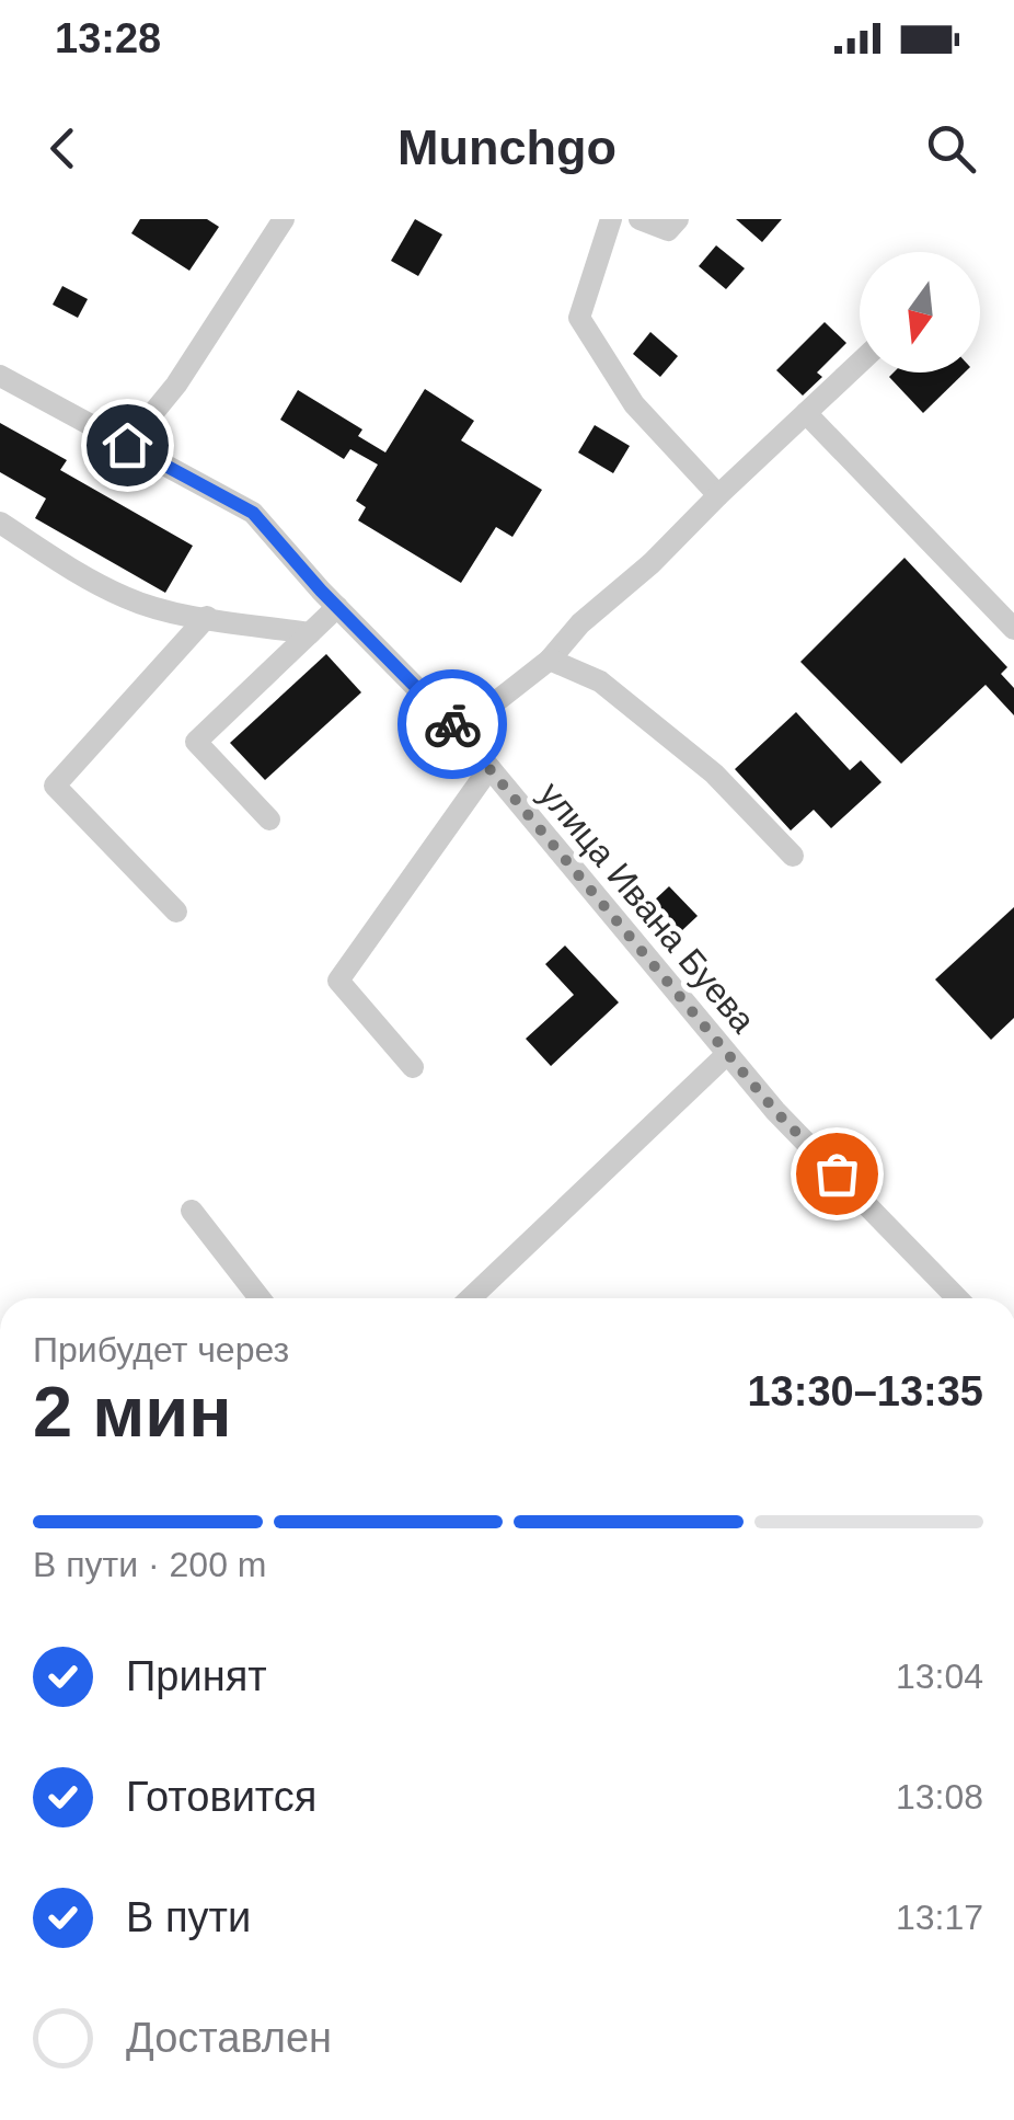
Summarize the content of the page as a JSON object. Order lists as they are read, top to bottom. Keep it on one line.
{"streets":{"street":["улица Ивана Буева"]},"north":"bottom","page":{"status":"13:28","header":"Munchgo","heading":["2 мин","Прибудет через","13:30–13:35"],"bar":"В пути · 200 m","list":[["Принят","13:04"],["Готовится","13:08"],["В пути","13:17"],"Доставлен"]}}
